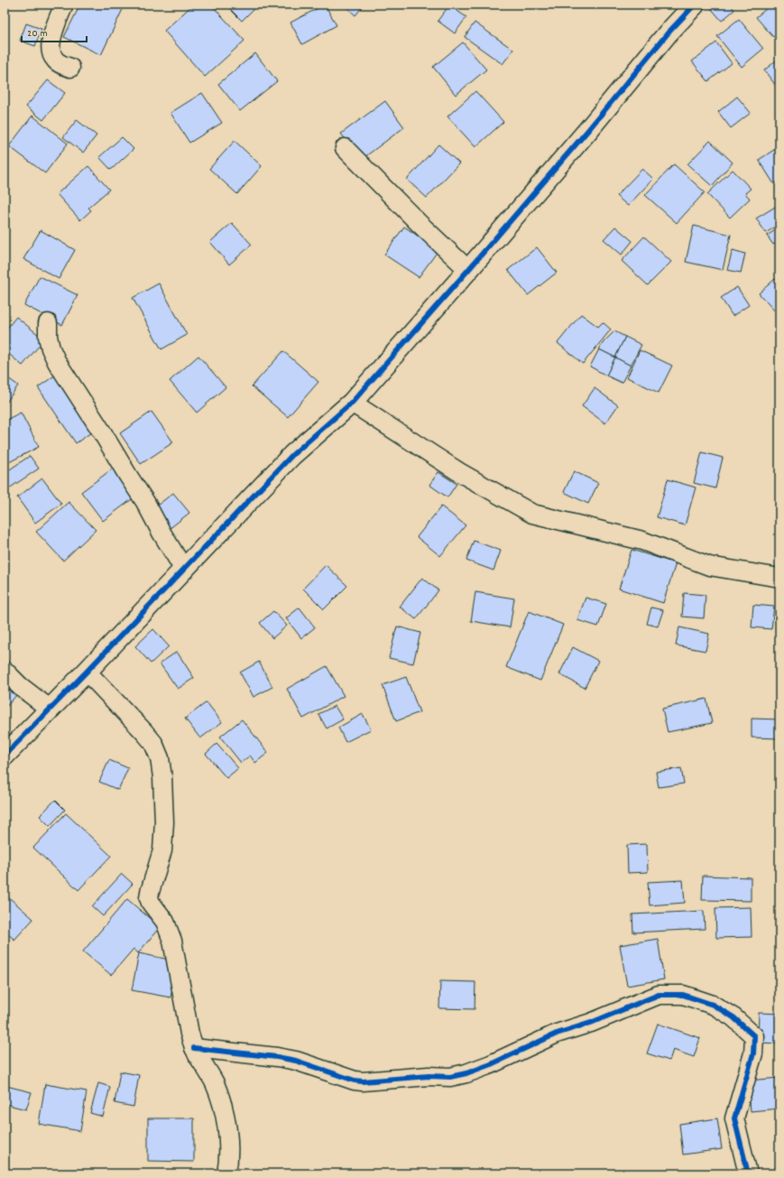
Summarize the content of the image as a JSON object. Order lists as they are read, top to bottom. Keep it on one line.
{"scale_bar":"20 m"}
